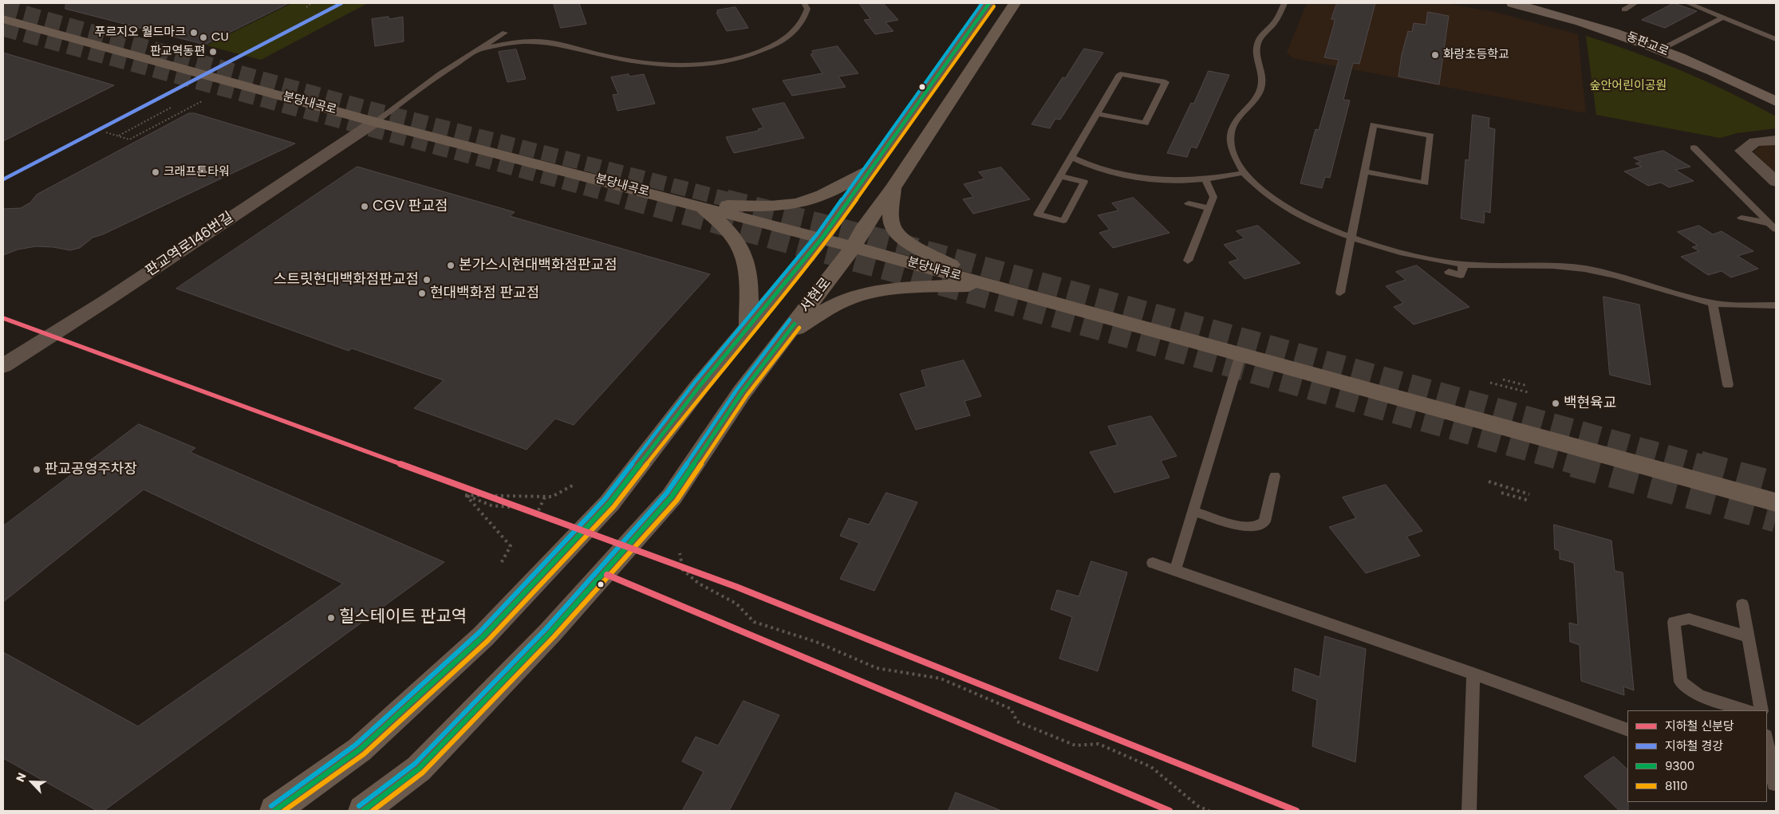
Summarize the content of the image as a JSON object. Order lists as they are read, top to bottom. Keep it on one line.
{"streets":{"main road":["동판교로","분당내곡로","서현로"],"street":["판교역로146번길"]},"crossings":[["분당내곡로","판교역로146번길"],["분당내곡로","서현로"]],"parks":["숲안어린이공원"],"places":["푸르지오 월드마크","CU","판교역동편","화랑초등학교","크래프톤타워","CGV 판교점","본가스시현대백화점판교점","스트릿현대백화점판교점","현대백화점 판교점","백현육교","판교공영주차장","힐스테이트 판교역"],"lines":["metro line 경강","transit line 9300","transit line 8110","metro line 신분당"],"legend":["지하철 신분당","지하철 경강","9300","8110"],"north":"top left"}
